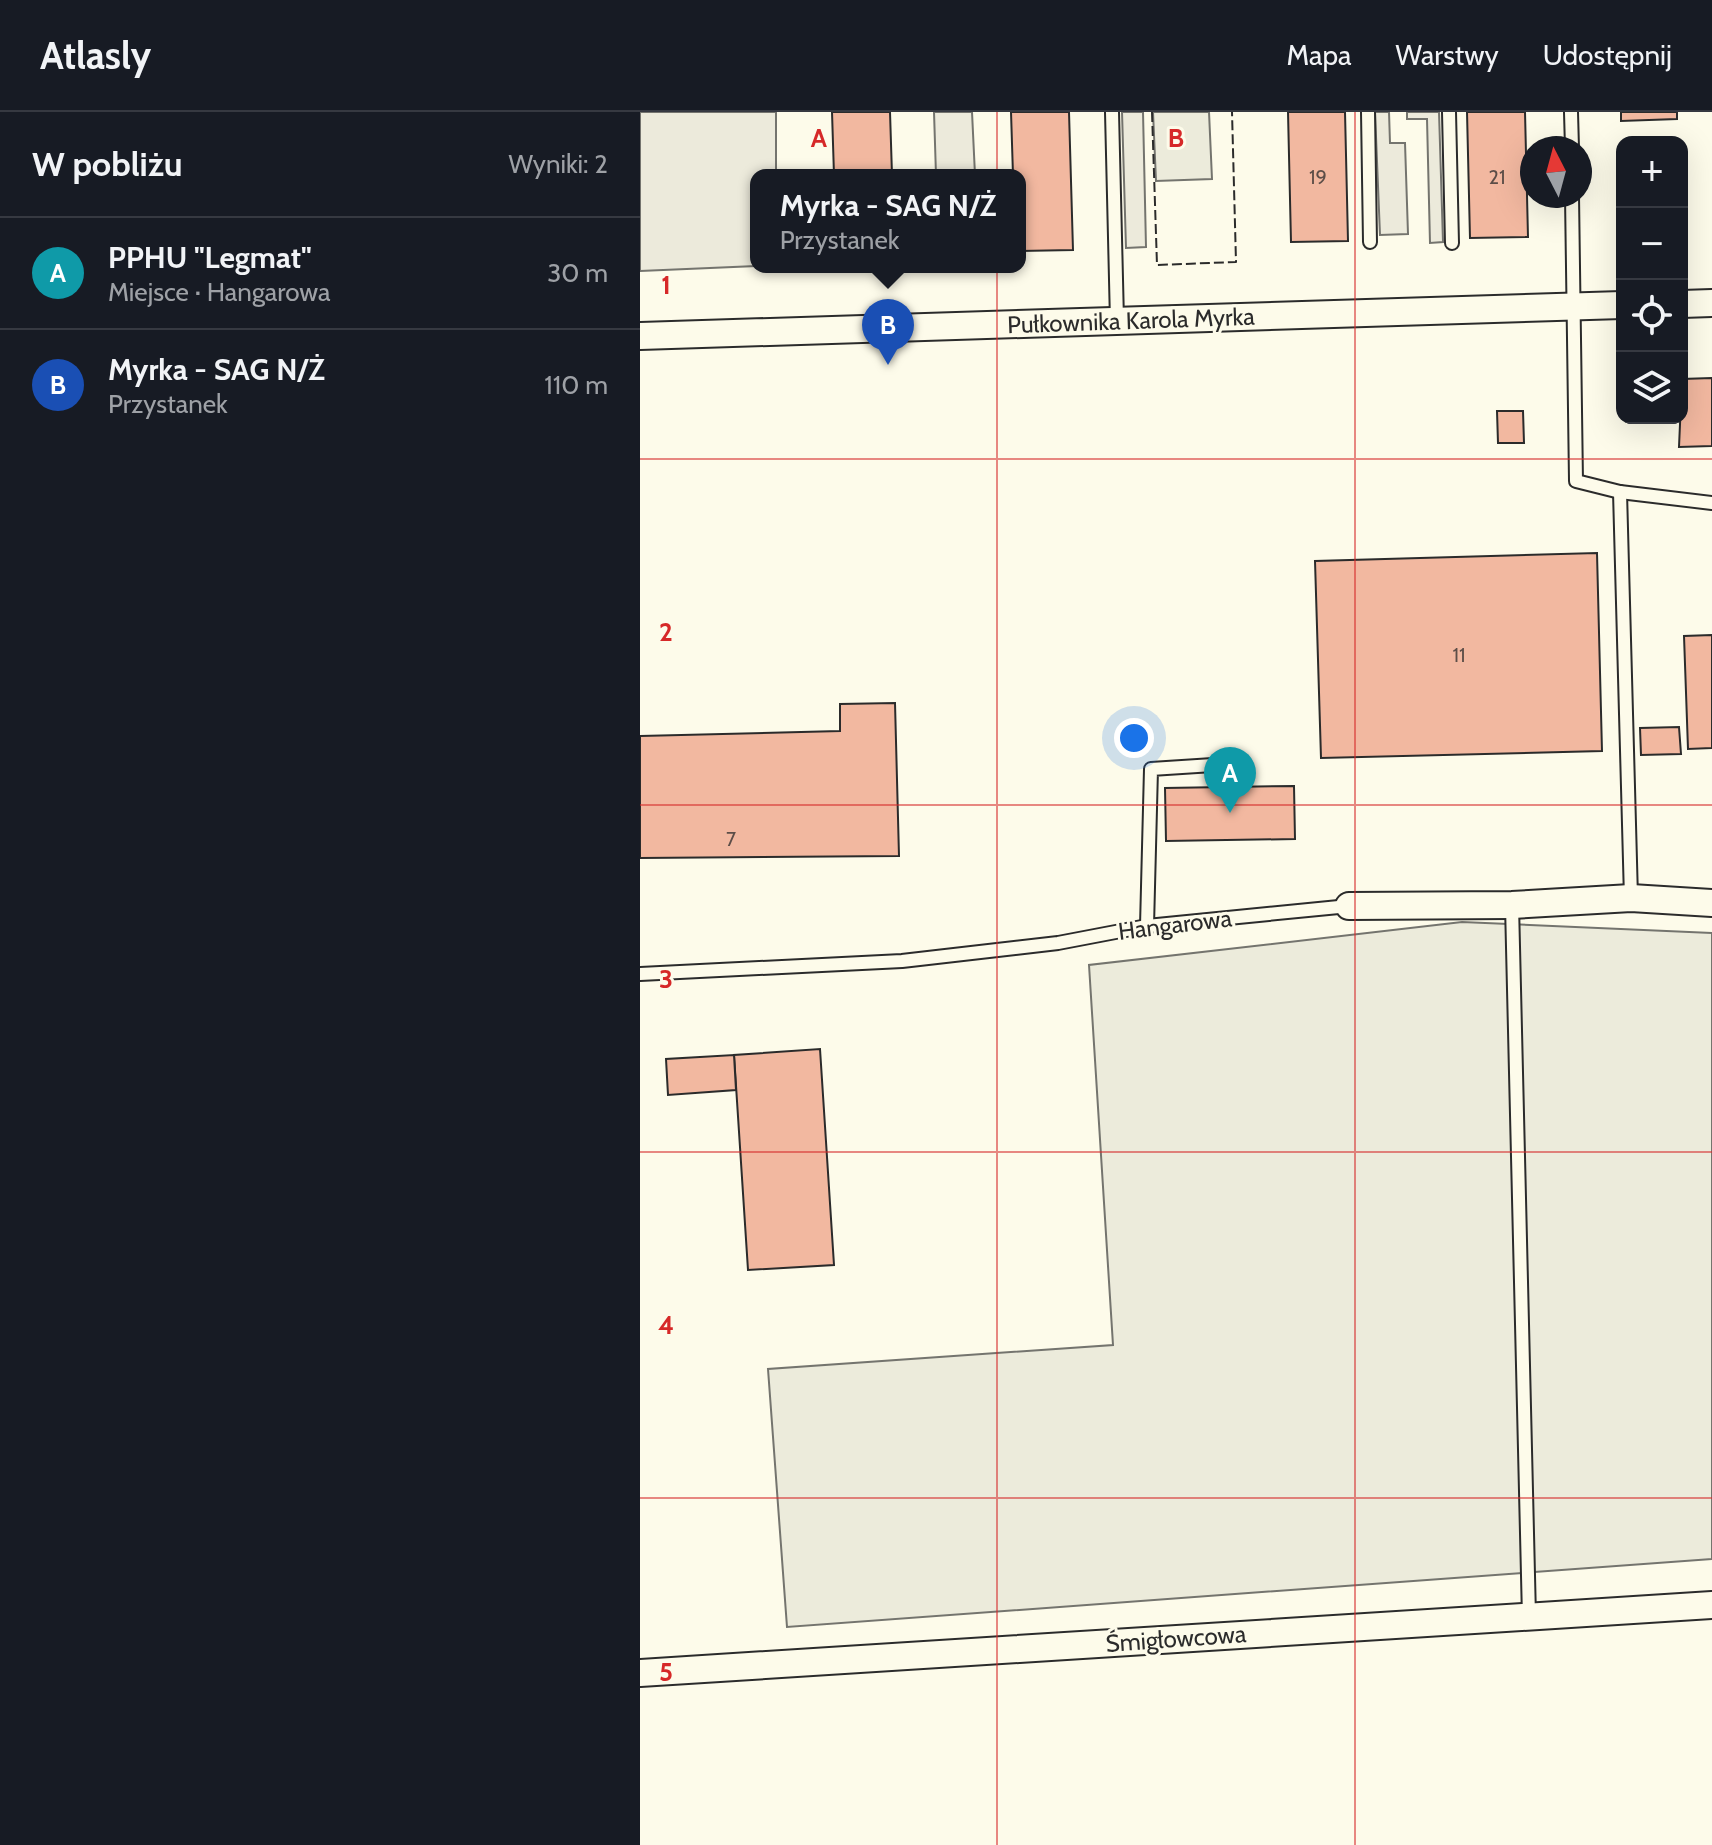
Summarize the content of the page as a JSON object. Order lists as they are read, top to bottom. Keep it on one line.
{"streets":{"street":["Pułkownika Karola Myrka","Hangarowa","Śmigłowcowa"]},"house_numbers":["19","21","11","7"],"north":"top","page":{"header":"Atlasly","nav":["Mapa","Warstwy","Udostępnij"],"heading":["W pobliżu","Wyniki: 2"],"map_buttons":["+","−"],"popup":["Myrka - SAG N/Ż","Przystanek"],"list":[{"mark":"A","name":"PPHU \"Legmat\"","note":"Miejsce · Hangarowa","value":"30 m"},{"mark":"B","name":"Myrka - SAG N/Ż","note":"Przystanek","value":"110 m"}],"pins":["B","A"]},"grid":{"columns":["A","B"],"rows":["1","2","3","4","5"]}}
